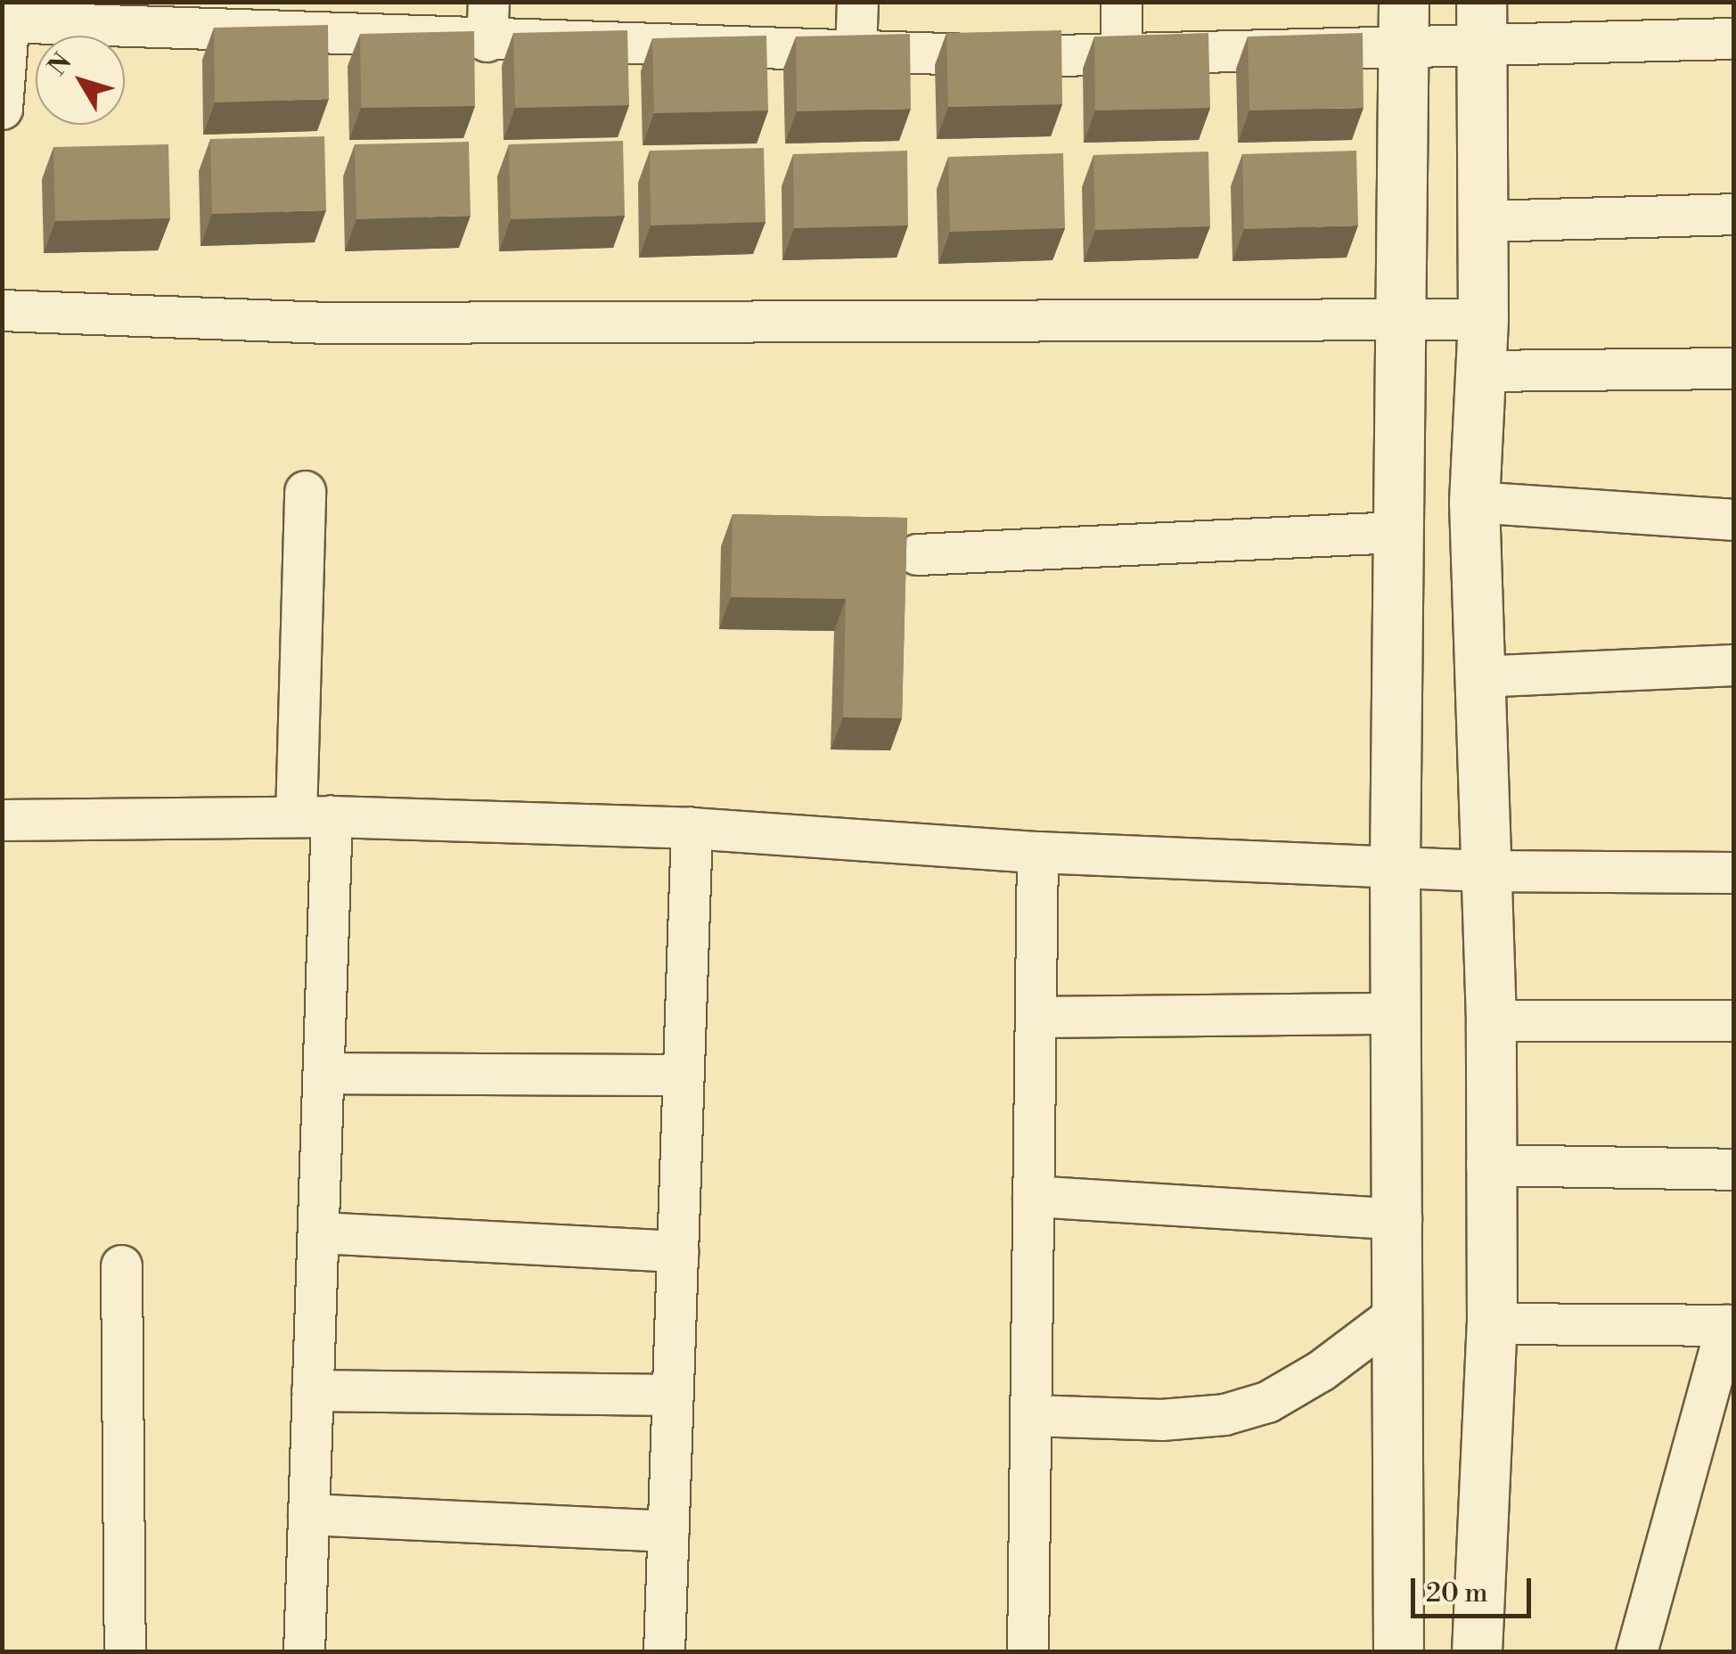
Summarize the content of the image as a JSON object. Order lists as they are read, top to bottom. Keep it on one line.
{"scale_bar":"20 m","north":"top left"}
